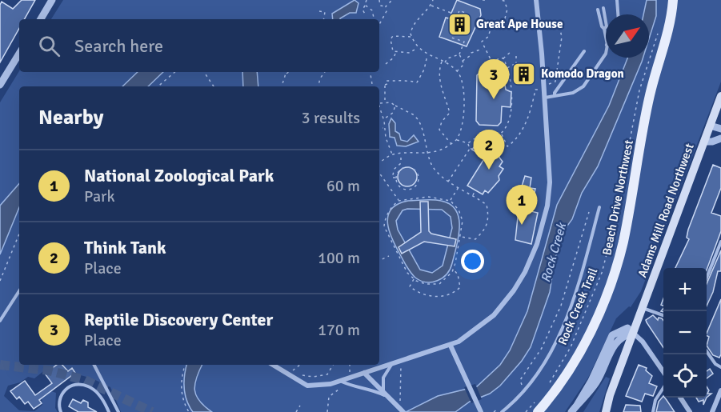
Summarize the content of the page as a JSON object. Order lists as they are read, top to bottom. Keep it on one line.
{"streets":{"main road":["Beach Drive Northwest","Adams Mill Road Northwest"],"path":["Rock Creek Trail"]},"water":["Rock Creek"],"places":{"building":["Great Ape House","Komodo Dragon"]},"north":"top right","page":{"search":"Search here","pins":["3","2","1"],"heading":["Nearby","3 results"],"list":[{"mark":"1","name":"National Zoological Park","note":"Park","value":"60 m"},{"mark":"2","name":"Think Tank","note":"Place","value":"100 m"},{"mark":"3","name":"Reptile Discovery Center","note":"Place","value":"170 m"}],"map_buttons":["+","−"]}}
